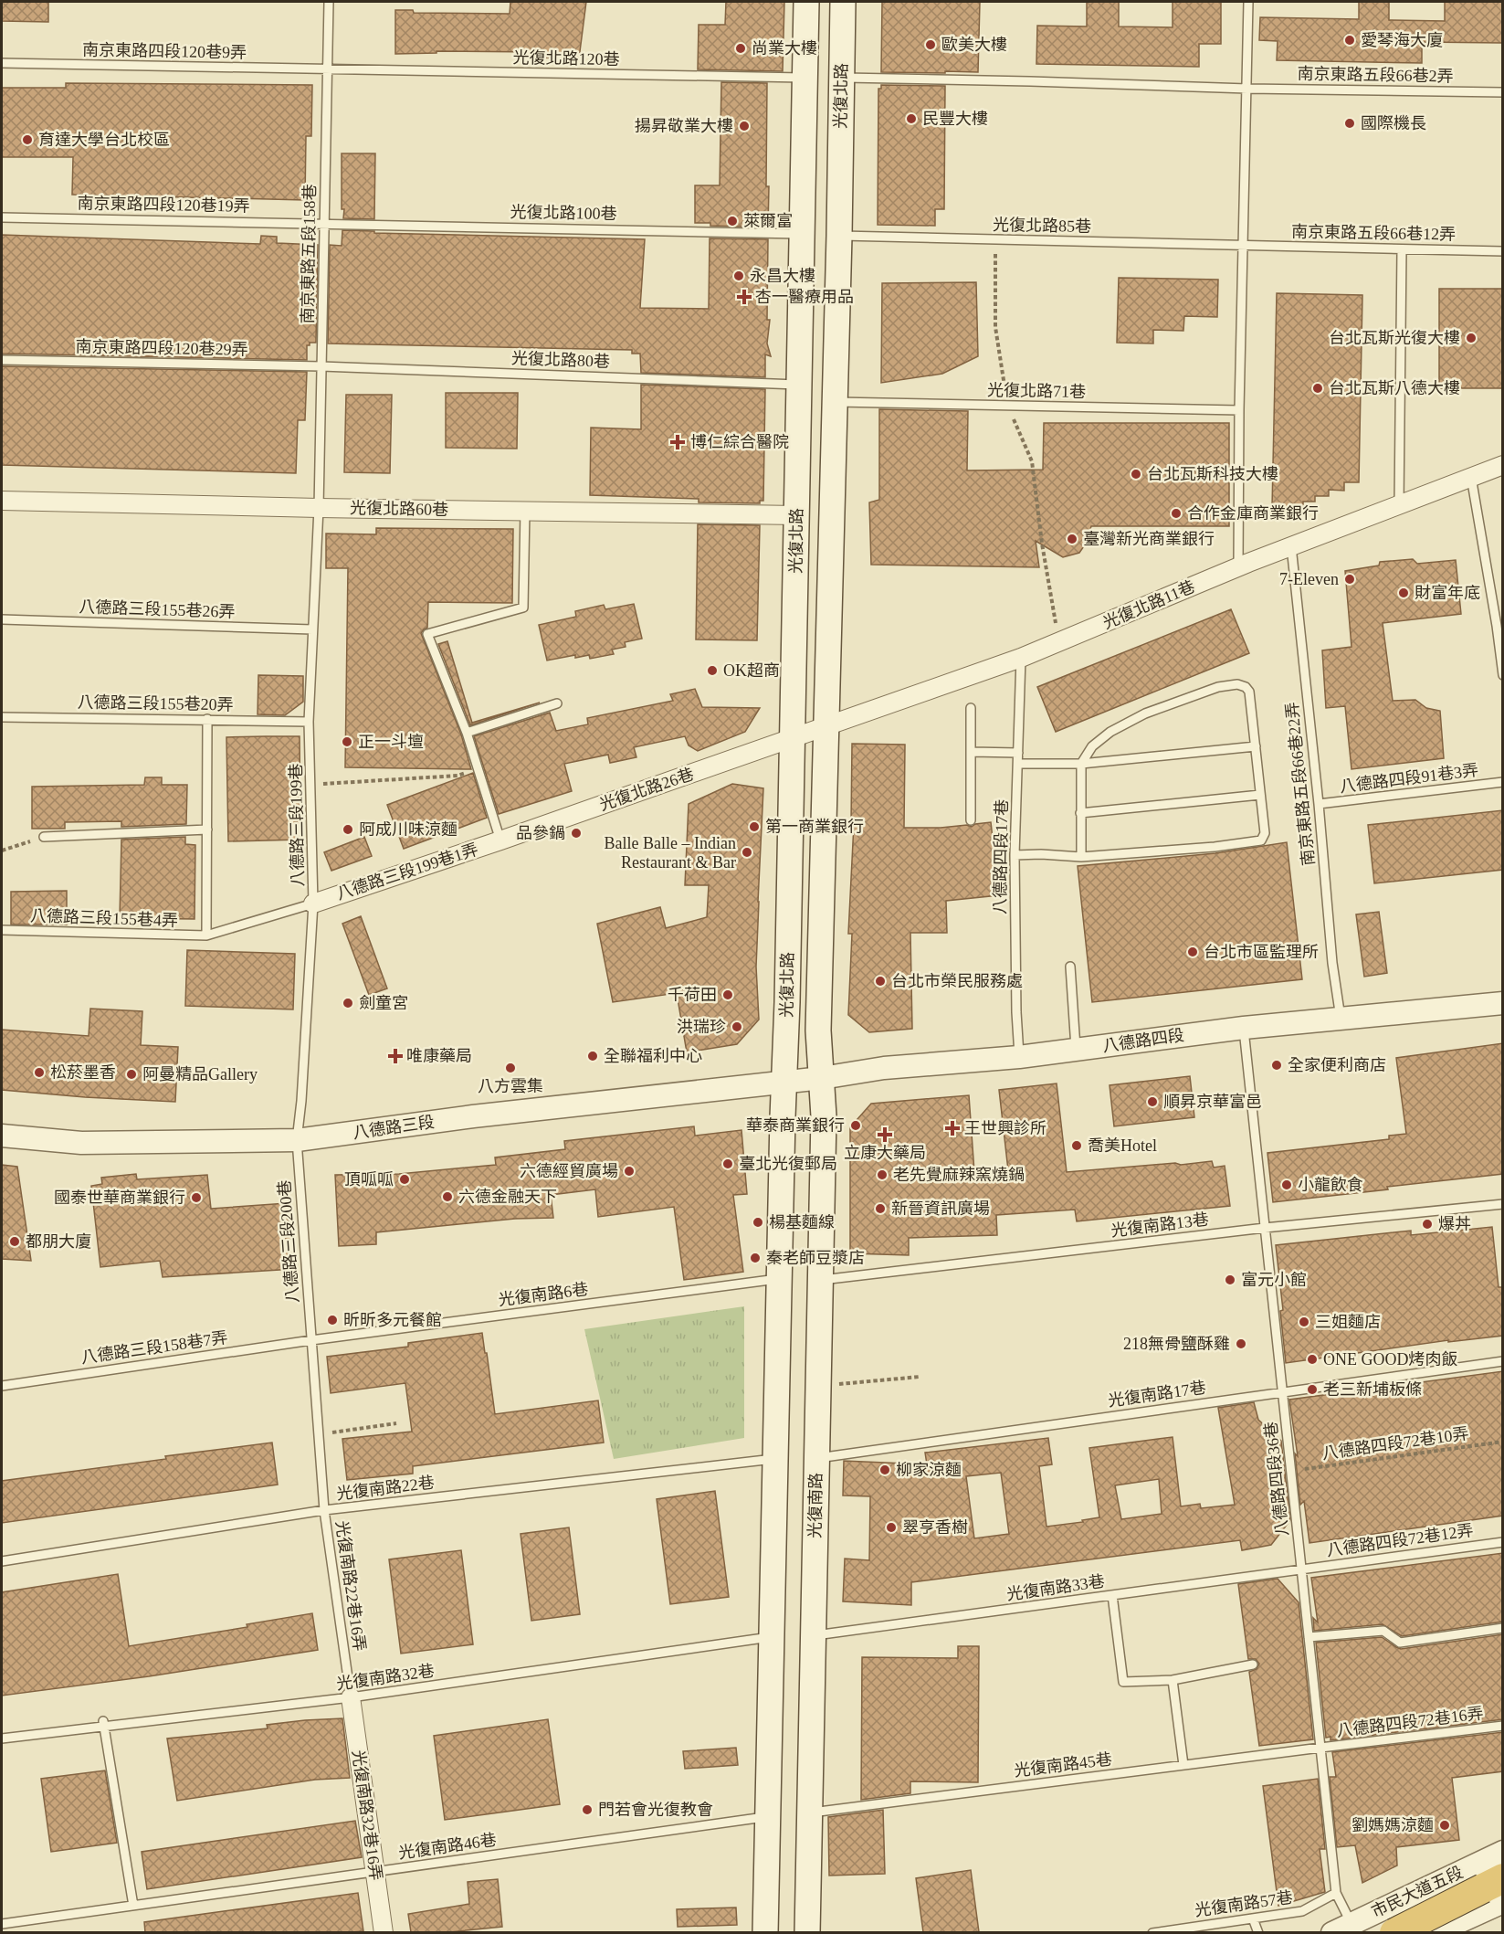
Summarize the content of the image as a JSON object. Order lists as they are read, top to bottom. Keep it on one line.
{"streets":{"main road":["光復北路","光復南路"],"street":["光復北路60巷","光復北路11巷","光復北路26巷","八德路三段199巷1弄","八德路四段","八德路三段","光復南路32巷16弄","市民大道五段"],"lane":["南京東路四段120巷9弄","光復北路120巷","南京東路五段66巷2弄","南京東路四段120巷19弄","光復北路100巷","光復北路85巷","南京東路五段66巷12弄","南京東路五段158巷","南京東路四段120巷29弄","光復北路80巷","光復北路71巷","八德路三段155巷26弄","八德路三段155巷20弄","八德路四段91巷3弄","南京東路五段66巷22弄","八德路三段199巷","八德路四段17巷","八德路三段155巷4弄","光復南路13巷","八德路三段200巷","光復南路6巷","八德路三段158巷7弄","光復南路17巷","八德路四段36巷","光復南路22巷","八德路四段72巷12弄","光復南路22巷16弄","光復南路33巷","光復南路32巷","八德路四段72巷16弄","光復南路45巷","光復南路46巷","光復南路57巷"],"path":["八德路四段72巷10弄"]},"crossings":[["南京東路四段120巷9弄","光復北路120巷"],["南京東路四段120巷9弄","南京東路五段158巷"],["光復北路120巷","光復北路"],["光復北路120巷","南京東路五段158巷"],["南京東路五段66巷2弄","光復北路"],["光復北路","光復北路100巷"],["光復北路","光復北路85巷"],["光復北路","光復北路80巷"],["光復北路","光復北路71巷"],["光復北路","光復北路60巷"],["光復北路","光復北路11巷"],["光復北路","光復北路26巷"],["光復北路","八德路四段"],["光復北路","八德路三段"],["光復北路","光復南路"],["南京東路四段120巷19弄","光復北路100巷"],["南京東路四段120巷19弄","南京東路五段158巷"],["光復北路100巷","南京東路五段158巷"],["光復北路85巷","南京東路五段66巷12弄"],["南京東路五段158巷","南京東路四段120巷29弄"],["南京東路五段158巷","光復北路80巷"],["南京東路五段158巷","光復北路60巷"],["南京東路五段158巷","八德路三段199巷"],["南京東路四段120巷29弄","光復北路80巷"],["光復北路60巷","八德路三段199巷"],["光復北路11巷","南京東路五段66巷22弄"],["光復北路11巷","光復北路26巷"],["光復北路11巷","八德路四段17巷"],["八德路三段155巷26弄","八德路三段199巷"],["八德路三段155巷20弄","八德路三段199巷"],["八德路四段91巷3弄","南京東路五段66巷22弄"],["南京東路五段66巷22弄","八德路四段"],["光復北路26巷","八德路三段199巷1弄"],["八德路三段199巷","八德路三段199巷1弄"],["八德路三段199巷","八德路三段155巷4弄"],["八德路三段199巷","八德路三段"],["八德路三段199巷","八德路三段200巷"],["八德路四段17巷","八德路四段"],["八德路三段199巷1弄","八德路三段155巷4弄"],["八德路四段","八德路三段"],["八德路四段","八德路四段36巷"],["八德路四段","光復南路"],["八德路三段","八德路三段200巷"],["光復南路13巷","八德路四段36巷"],["光復南路13巷","光復南路"],["八德路三段200巷","光復南路6巷"],["八德路三段200巷","八德路三段158巷7弄"],["八德路三段200巷","光復南路22巷16弄"],["光復南路6巷","八德路三段158巷7弄"],["光復南路17巷","八德路四段36巷"],["光復南路17巷","光復南路"],["八德路四段72巷10弄","八德路四段36巷"],["八德路四段36巷","八德路四段72巷12弄"],["八德路四段36巷","光復南路33巷"],["八德路四段36巷","八德路四段72巷16弄"],["八德路四段36巷","光復南路45巷"],["八德路四段36巷","市民大道五段"],["八德路四段36巷","光復南路57巷"],["光復南路22巷","光復南路22巷16弄"],["光復南路","光復南路33巷"],["光復南路","光復南路45巷"],["八德路四段72巷12弄","光復南路33巷"],["光復南路22巷16弄","光復南路32巷"],["光復南路22巷16弄","光復南路32巷16弄"],["光復南路32巷","光復南路32巷16弄"],["八德路四段72巷16弄","光復南路45巷"],["光復南路32巷16弄","光復南路46巷"]],"places":{"other":["愛琴海大廈","歐美大樓","尚業大樓","民豐大樓","國際機長","揚昇敬業大樓","育達大學台北校區","萊爾富","永昌大樓","台北瓦斯光復大樓","台北瓦斯八德大樓","台北瓦斯科技大樓","合作金庫商業銀行","臺灣新光商業銀行","7-Eleven","財富年底","OK超商","正一斗壇","第一商業銀行","阿成川味涼麵","品參鍋","Balle Balle – Indian Restaurant & Bar","台北市區監理所","台北市榮民服務處","千荷田","劍童宮","洪瑞珍","全聯福利中心","全家便利商店","八方雲集","松菸墨香","阿曼精品Gallery","順昇京華富邑","華泰商業銀行","喬美Hotel","臺北光復郵局","六德經貿廣場","老先覺麻辣窯燒鍋","頂呱呱","小龍飲食","六德金融天下","國泰世華商業銀行","新晉資訊廣場","楊基麵線","爆丼","都朋大廈","秦老師豆漿店","富元小館","昕昕多元餐館","三姐麵店","218無骨鹽酥雞","ONE GOOD烤肉飯","老三新埔板條","柳家涼麵","翠亨香樹","門若會光復教會","劉媽媽涼麵"],"health":["杏一醫療用品","博仁綜合醫院","唯康藥局","王世興診所","立康大藥局"]}}
